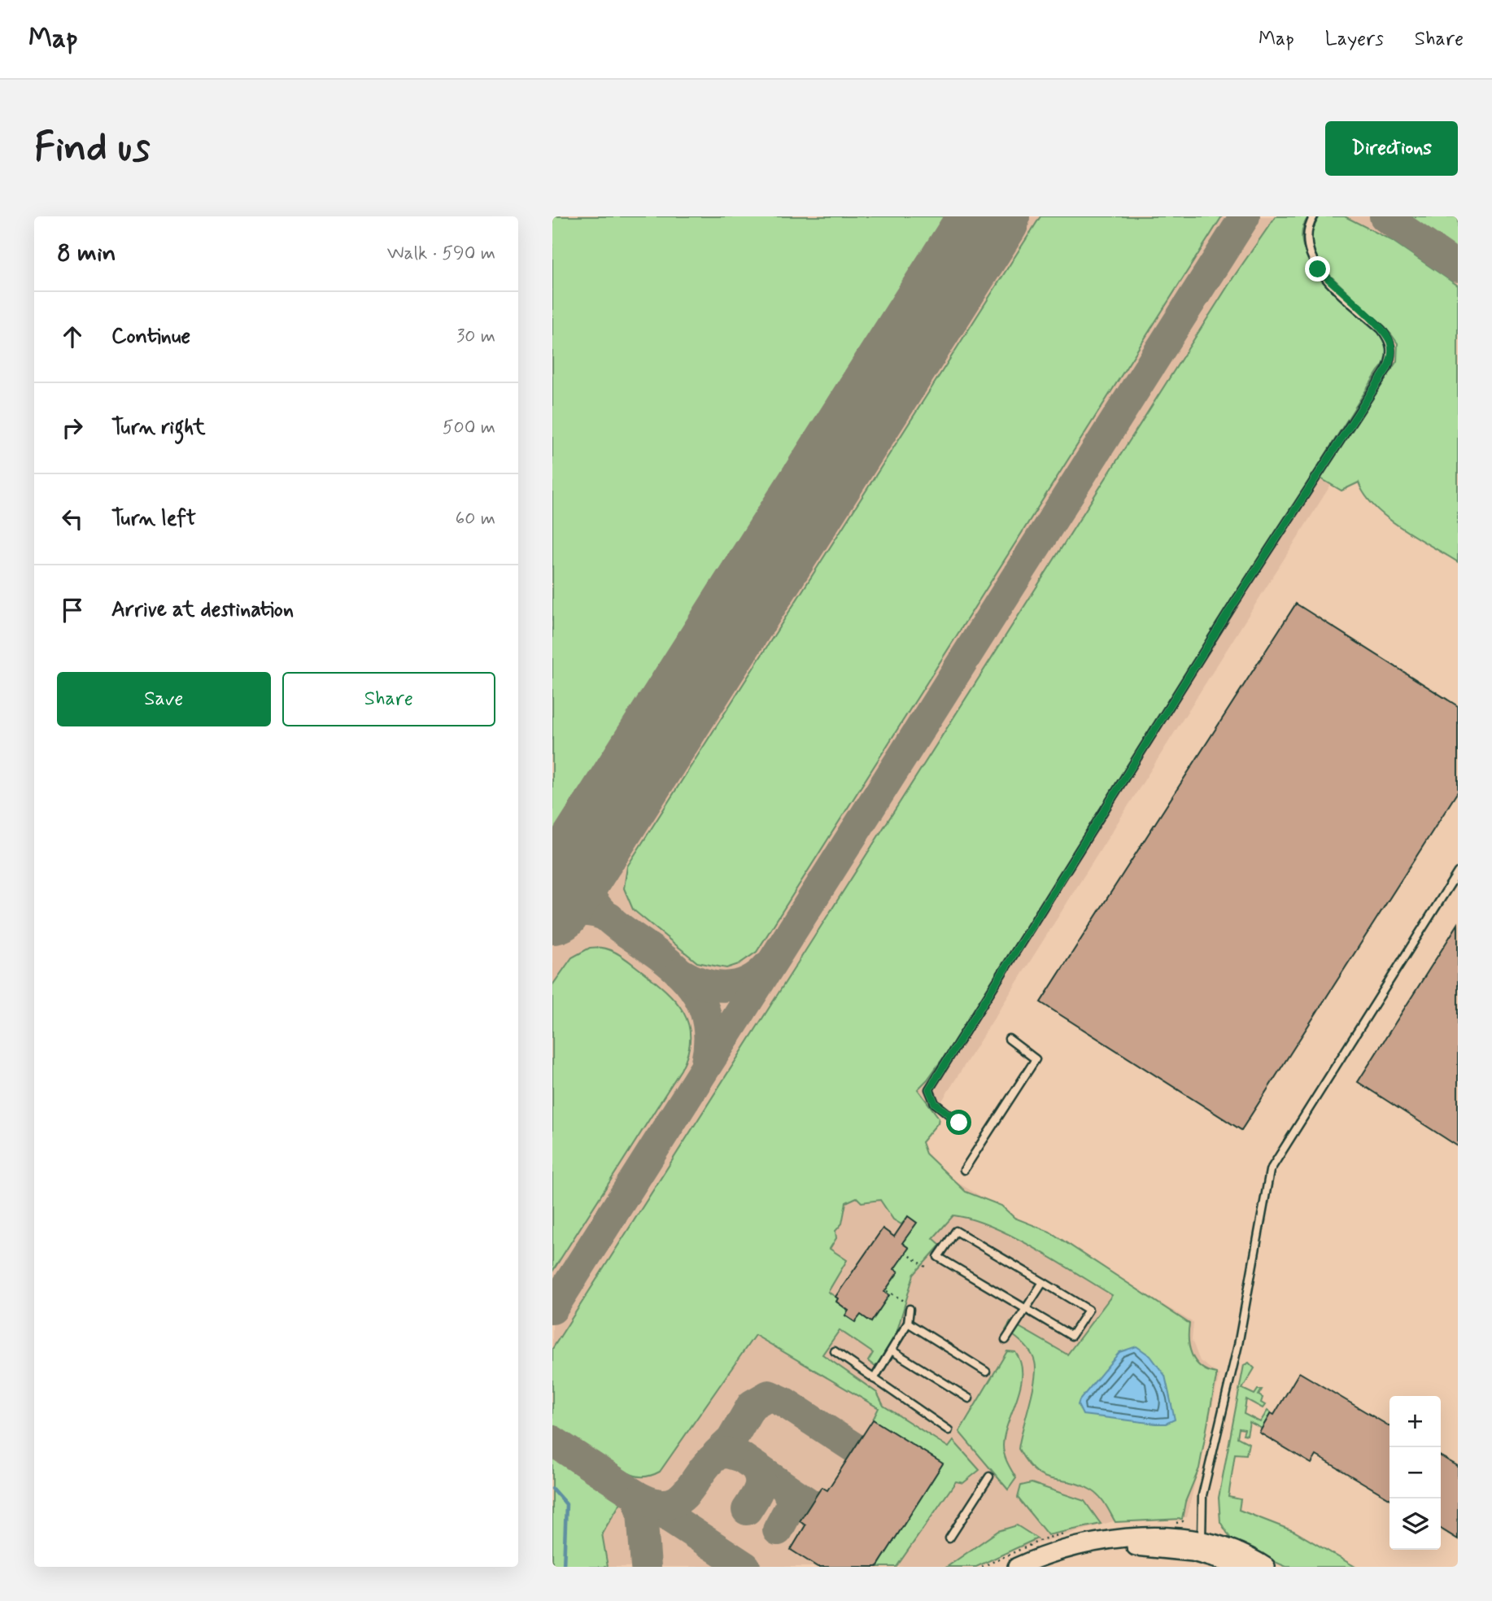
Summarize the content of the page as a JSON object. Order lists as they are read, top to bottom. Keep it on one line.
{"page":{"header":"Map","nav":["Map","Layers","Share"],"buttons":["Directions",["Save","Share"]],"title":"Find us","heading":["8 min","Walk · 590 m"],"list":[["Continue","30 m"],["Turn right","500 m"],["Turn left","60 m"],"Arrive at destination"],"map_buttons":["+","−"]}}
